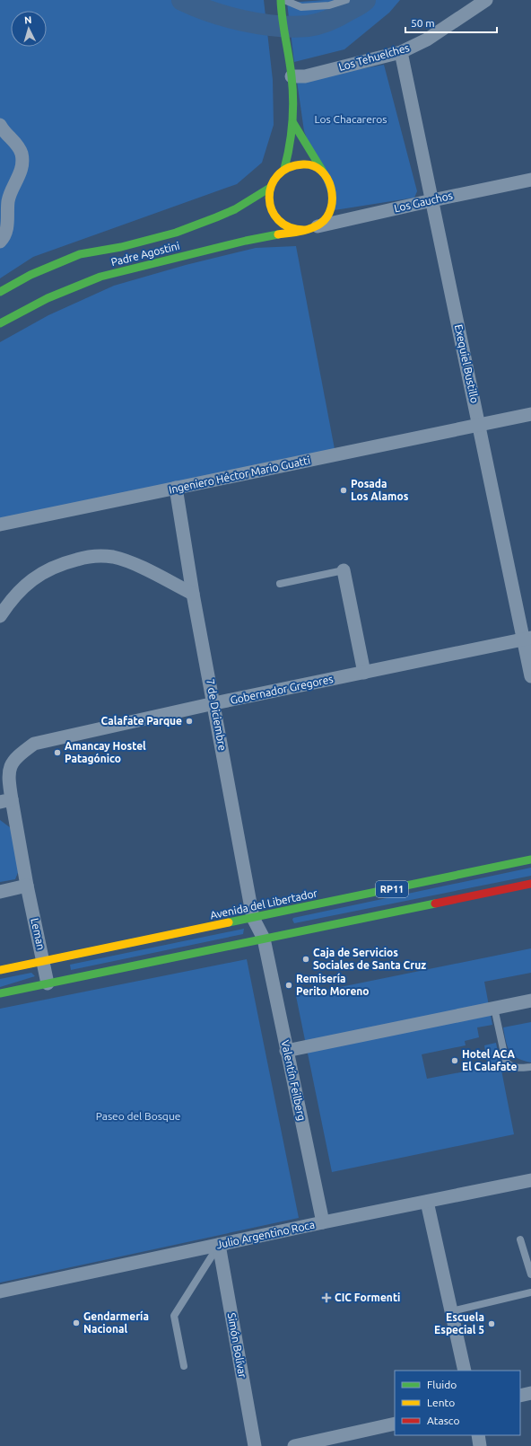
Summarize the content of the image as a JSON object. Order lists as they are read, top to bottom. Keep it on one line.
{"streets":{"main road":["Padre Agostini","RP11","Avenida del Libertador"],"street":["Los Tehuelches","Los Gauchos","Exequiel Bustillo","Ingeniero Héctor Mario Guatti","Gobernador Gregores","7 de Diciembre","Leman","Valentín Feilberg","Julio Argentino Roca","Simón Bolívar"]},"crossings":[["Los Tehuelches","Exequiel Bustillo"],["Los Gauchos","Padre Agostini"],["Los Gauchos","Exequiel Bustillo"],["Exequiel Bustillo","Ingeniero Héctor Mario Guatti"],["Exequiel Bustillo","Gobernador Gregores"],["Ingeniero Héctor Mario Guatti","7 de Diciembre"],["Gobernador Gregores","7 de Diciembre"],["Gobernador Gregores","Leman"],["7 de Diciembre","RP11"],["7 de Diciembre","Avenida del Libertador"],["7 de Diciembre","Valentín Feilberg"],["RP11","Leman"],["RP11","Valentín Feilberg"],["Avenida del Libertador","Leman"],["Valentín Feilberg","Julio Argentino Roca"],["Julio Argentino Roca","Simón Bolívar"]],"parks":["Los Chacareros","Paseo del Bosque"],"places":{"other":["Posada Los Alamos","Calafate Parque","Amancay Hostel Patagónico","Caja de Servicios Sociales de Santa Cruz","Remisería Perito Moreno","Hotel ACA El Calafate","Gendarmería Nacional","Escuela Especial 5"],"health":["CIC Formenti"]},"legend":["Fluido","Lento","Atasco"],"scale_bar":"50 m","north":"top"}
